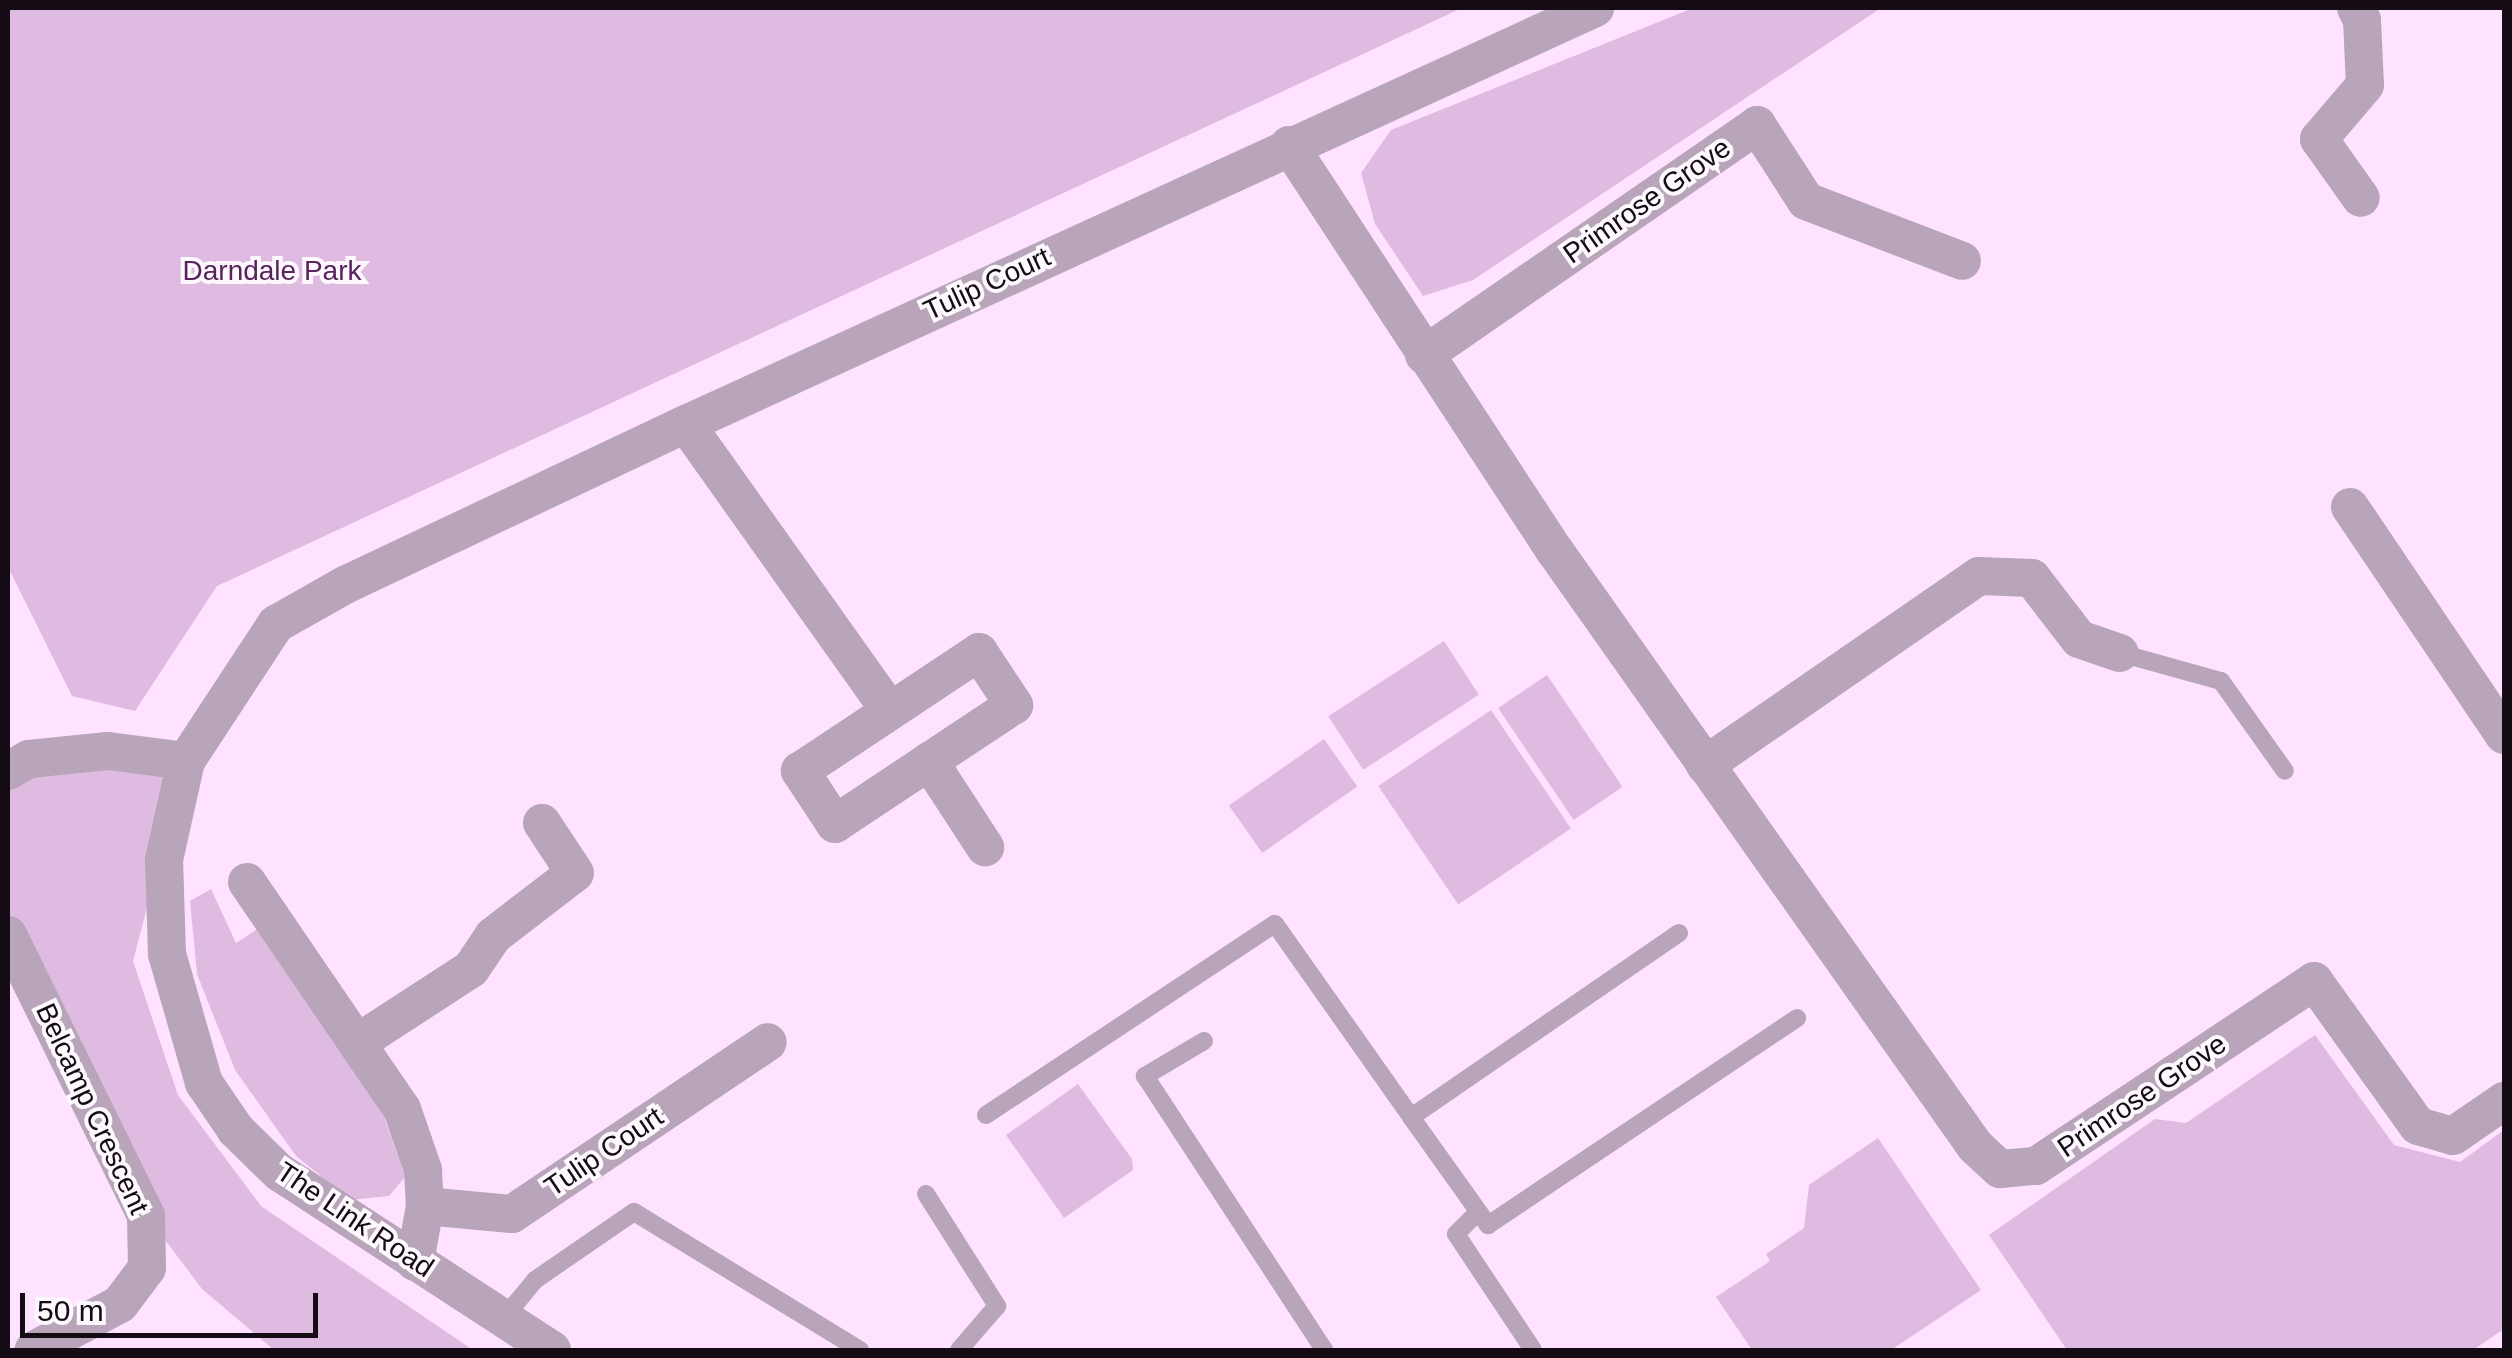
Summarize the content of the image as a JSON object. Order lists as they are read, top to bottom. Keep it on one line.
{"streets":{"street":["Primrose Grove","Tulip Court","Belcamp Crescent","The Link Road"]},"crossings":[["Primrose Grove","Tulip Court"],["Tulip Court","The Link Road"]],"parks":["Darndale Park"],"scale_bar":"50 m"}
